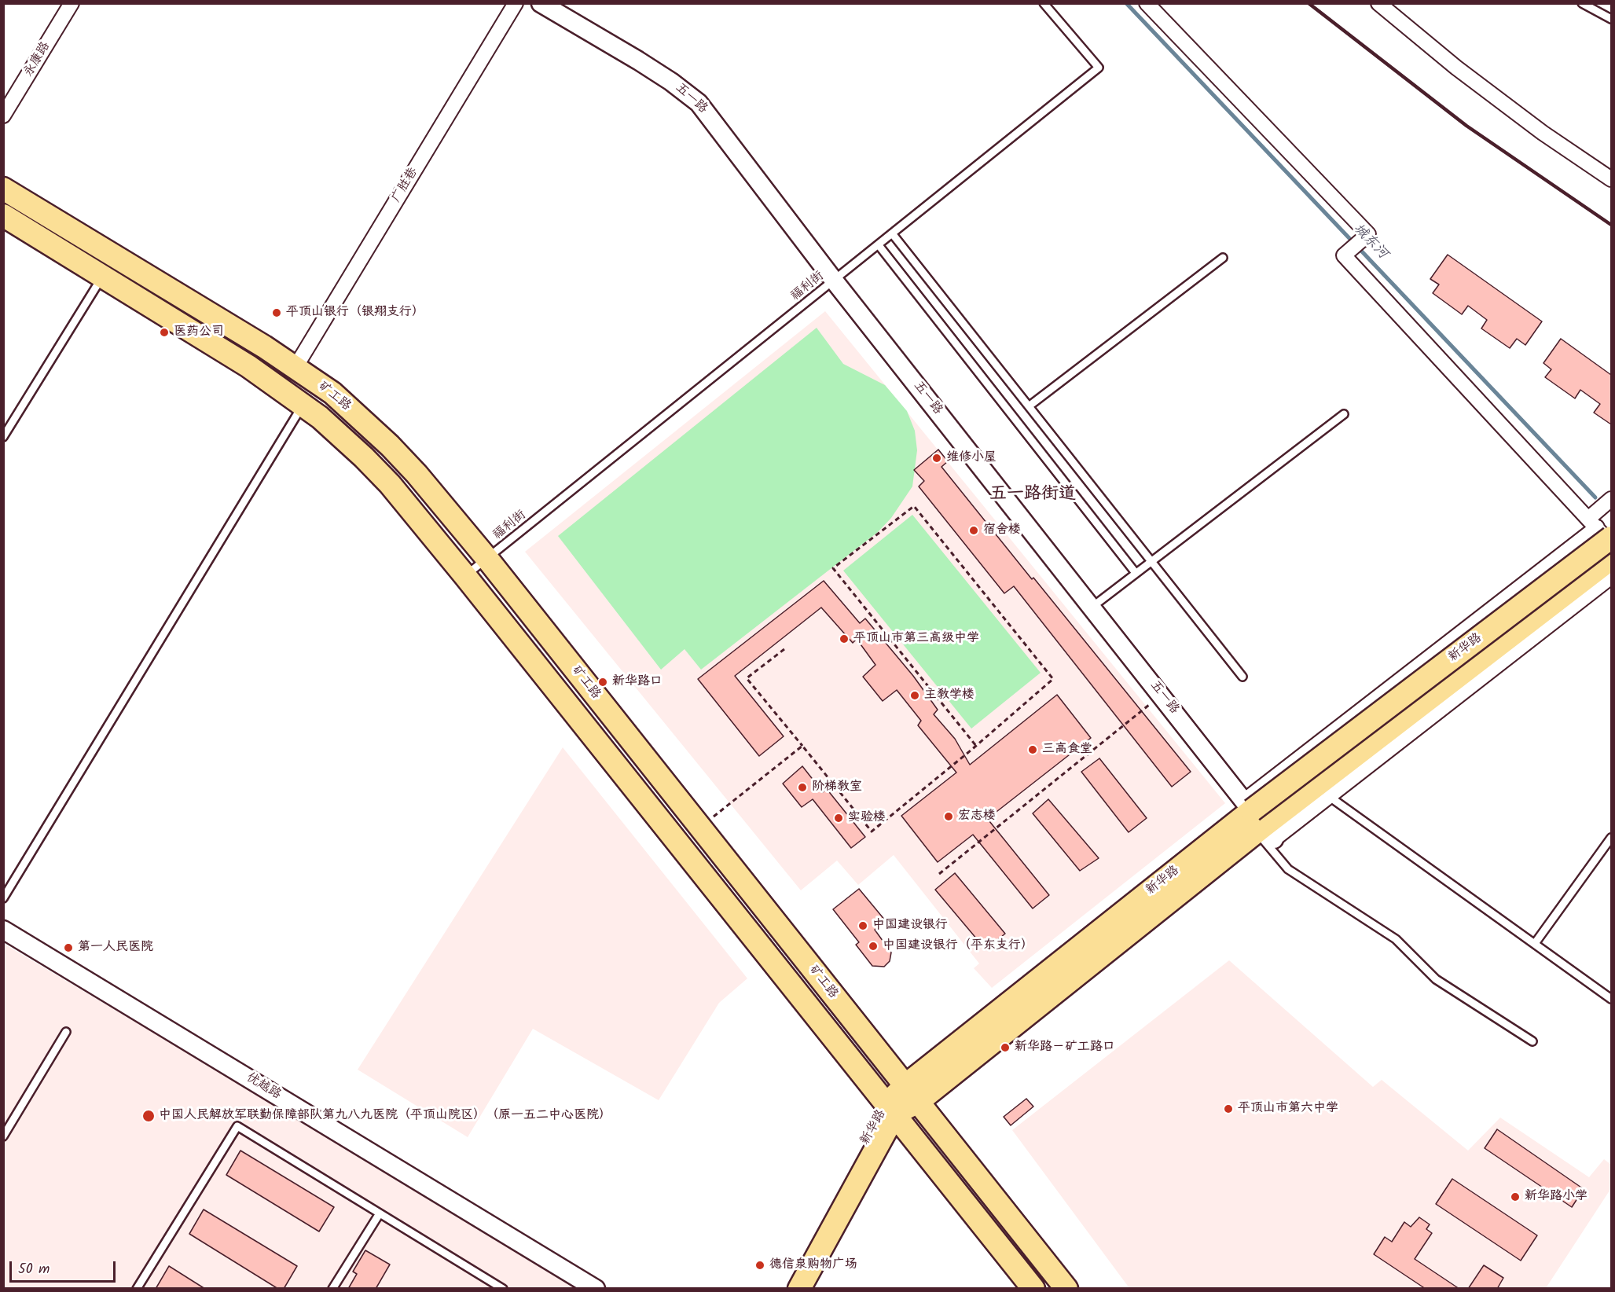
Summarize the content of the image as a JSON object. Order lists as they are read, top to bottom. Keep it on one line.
{"streets":{"main road":["矿工路","新华路"],"street":["永康路","五一路","广胜巷","优越路"],"lane":["福利街"]},"crossings":[["五一路","福利街"],["五一路","新华路"],["广胜巷","矿工路"],["福利街","矿工路"],["矿工路","新华路"]],"districts":["五一路街道"],"water":["城东河"],"places":["平顶山银行（银翔支行）","医药公司","维修小屋","宿舍楼","平顶山市第三高级中学","新华路口","主教学楼","三高食堂","阶梯教室","宏志楼","实验楼","中国建设银行","中国建设银行（平东支行）","第一人民医院","新华路－矿工路口","平顶山市第六中学","中国人民解放军联勤保障部队第九八九医院（平顶山院区）（原一五二中心医院）","新华路小学","德信泉购物广场"],"scale_bar":"50 m"}
